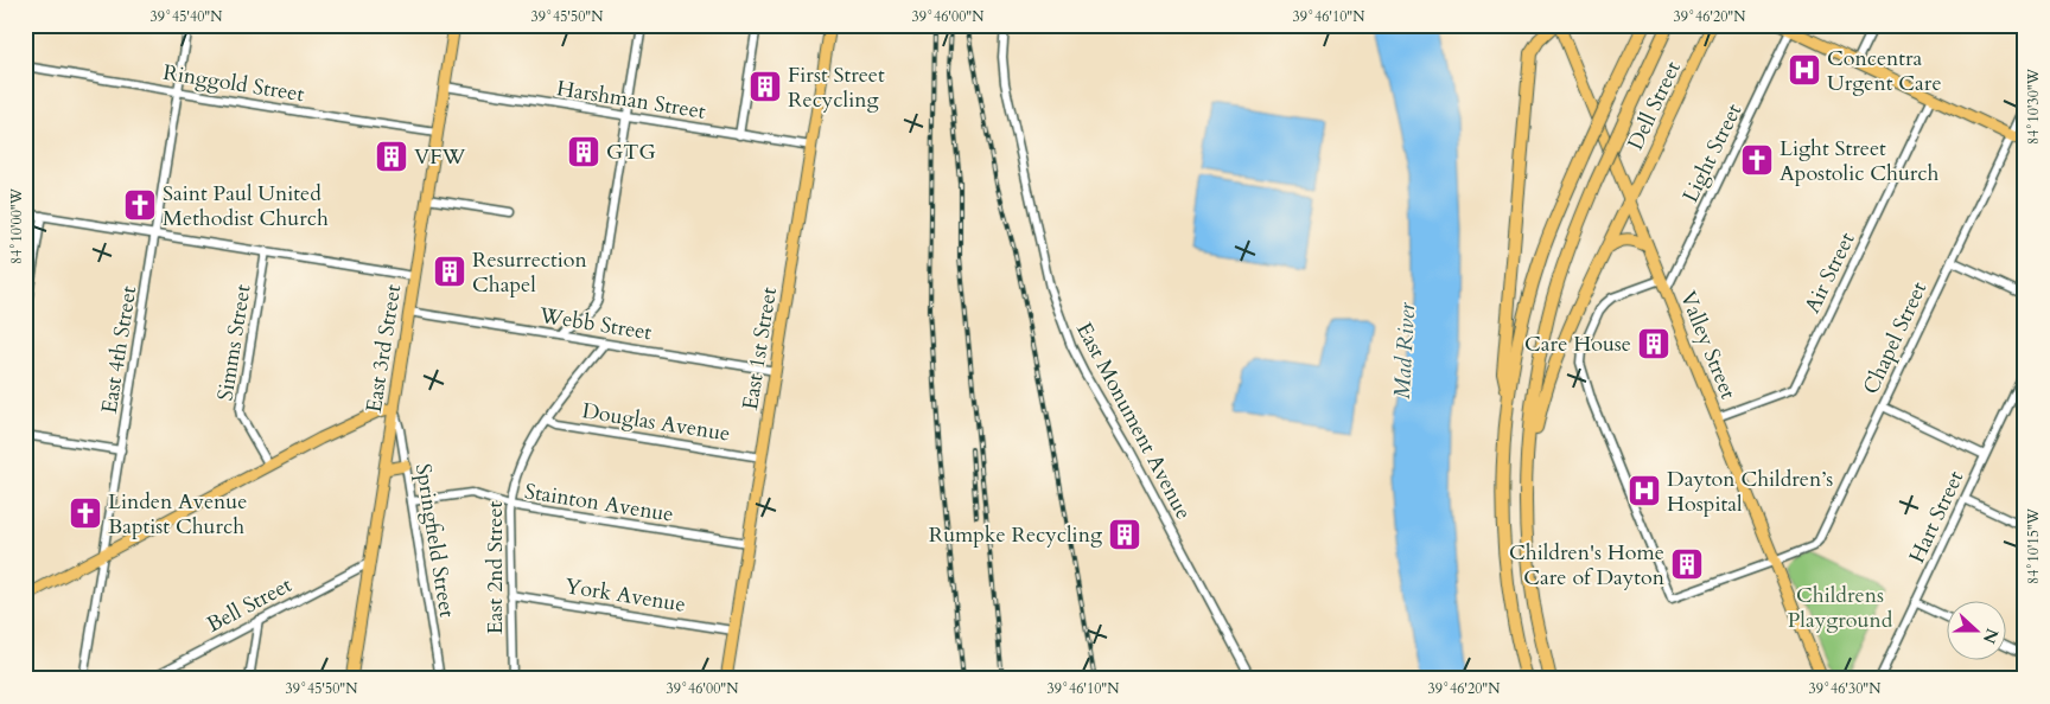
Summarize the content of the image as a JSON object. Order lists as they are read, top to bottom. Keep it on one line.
{"streets":{"main road":["Dell Street","Valley Street","East 3rd Street","East 1st Street"],"street":["Ringgold Street","Harshman Street","Light Street","Air Street","Webb Street","Chapel Street","Simms Street","East 4th Street","East Monument Avenue","Douglas Avenue","Stainton Avenue","Hart Street","Springfield Street","East 2nd Street","York Avenue","Bell Street"]},"crossings":[["Ringgold Street","East 3rd Street"],["Ringgold Street","East 4th Street"],["Harshman Street","East 3rd Street"],["Harshman Street","East 1st Street"],["Dell Street","Valley Street"],["Light Street","Valley Street"],["Air Street","Valley Street"],["Webb Street","East 3rd Street"],["Webb Street","East 1st Street"],["Webb Street","East 2nd Street"],["Chapel Street","Valley Street"],["East 3rd Street","Springfield Street"],["East 3rd Street","Bell Street"],["East 1st Street","Douglas Avenue"],["East 1st Street","Stainton Avenue"],["East 1st Street","York Avenue"],["Douglas Avenue","East 2nd Street"],["Stainton Avenue","Springfield Street"],["Stainton Avenue","East 2nd Street"],["East 2nd Street","York Avenue"]],"water":["Mad River"],"parks":["Childrens Playground"],"places":{"hospital":["Concentra Urgent Care","Dayton Children’s Hospital"],"building":["First Street Recycling","GTG","VFW","Resurrection Chapel","Care House","Rumpke Recycling","Children's Home Care of Dayton"],"church":["Light Street Apostolic Church","Saint Paul United Methodist Church","Linden Avenue Baptist Church"]},"north":"right","coordinates":["39°45'40\"N","39°45'50\"N","39°46'00\"N","39°46'10\"N","39°46'20\"N","84°10'30\"W","84°10'00\"W","84°10'15\"W","39°46'30\"N"]}
